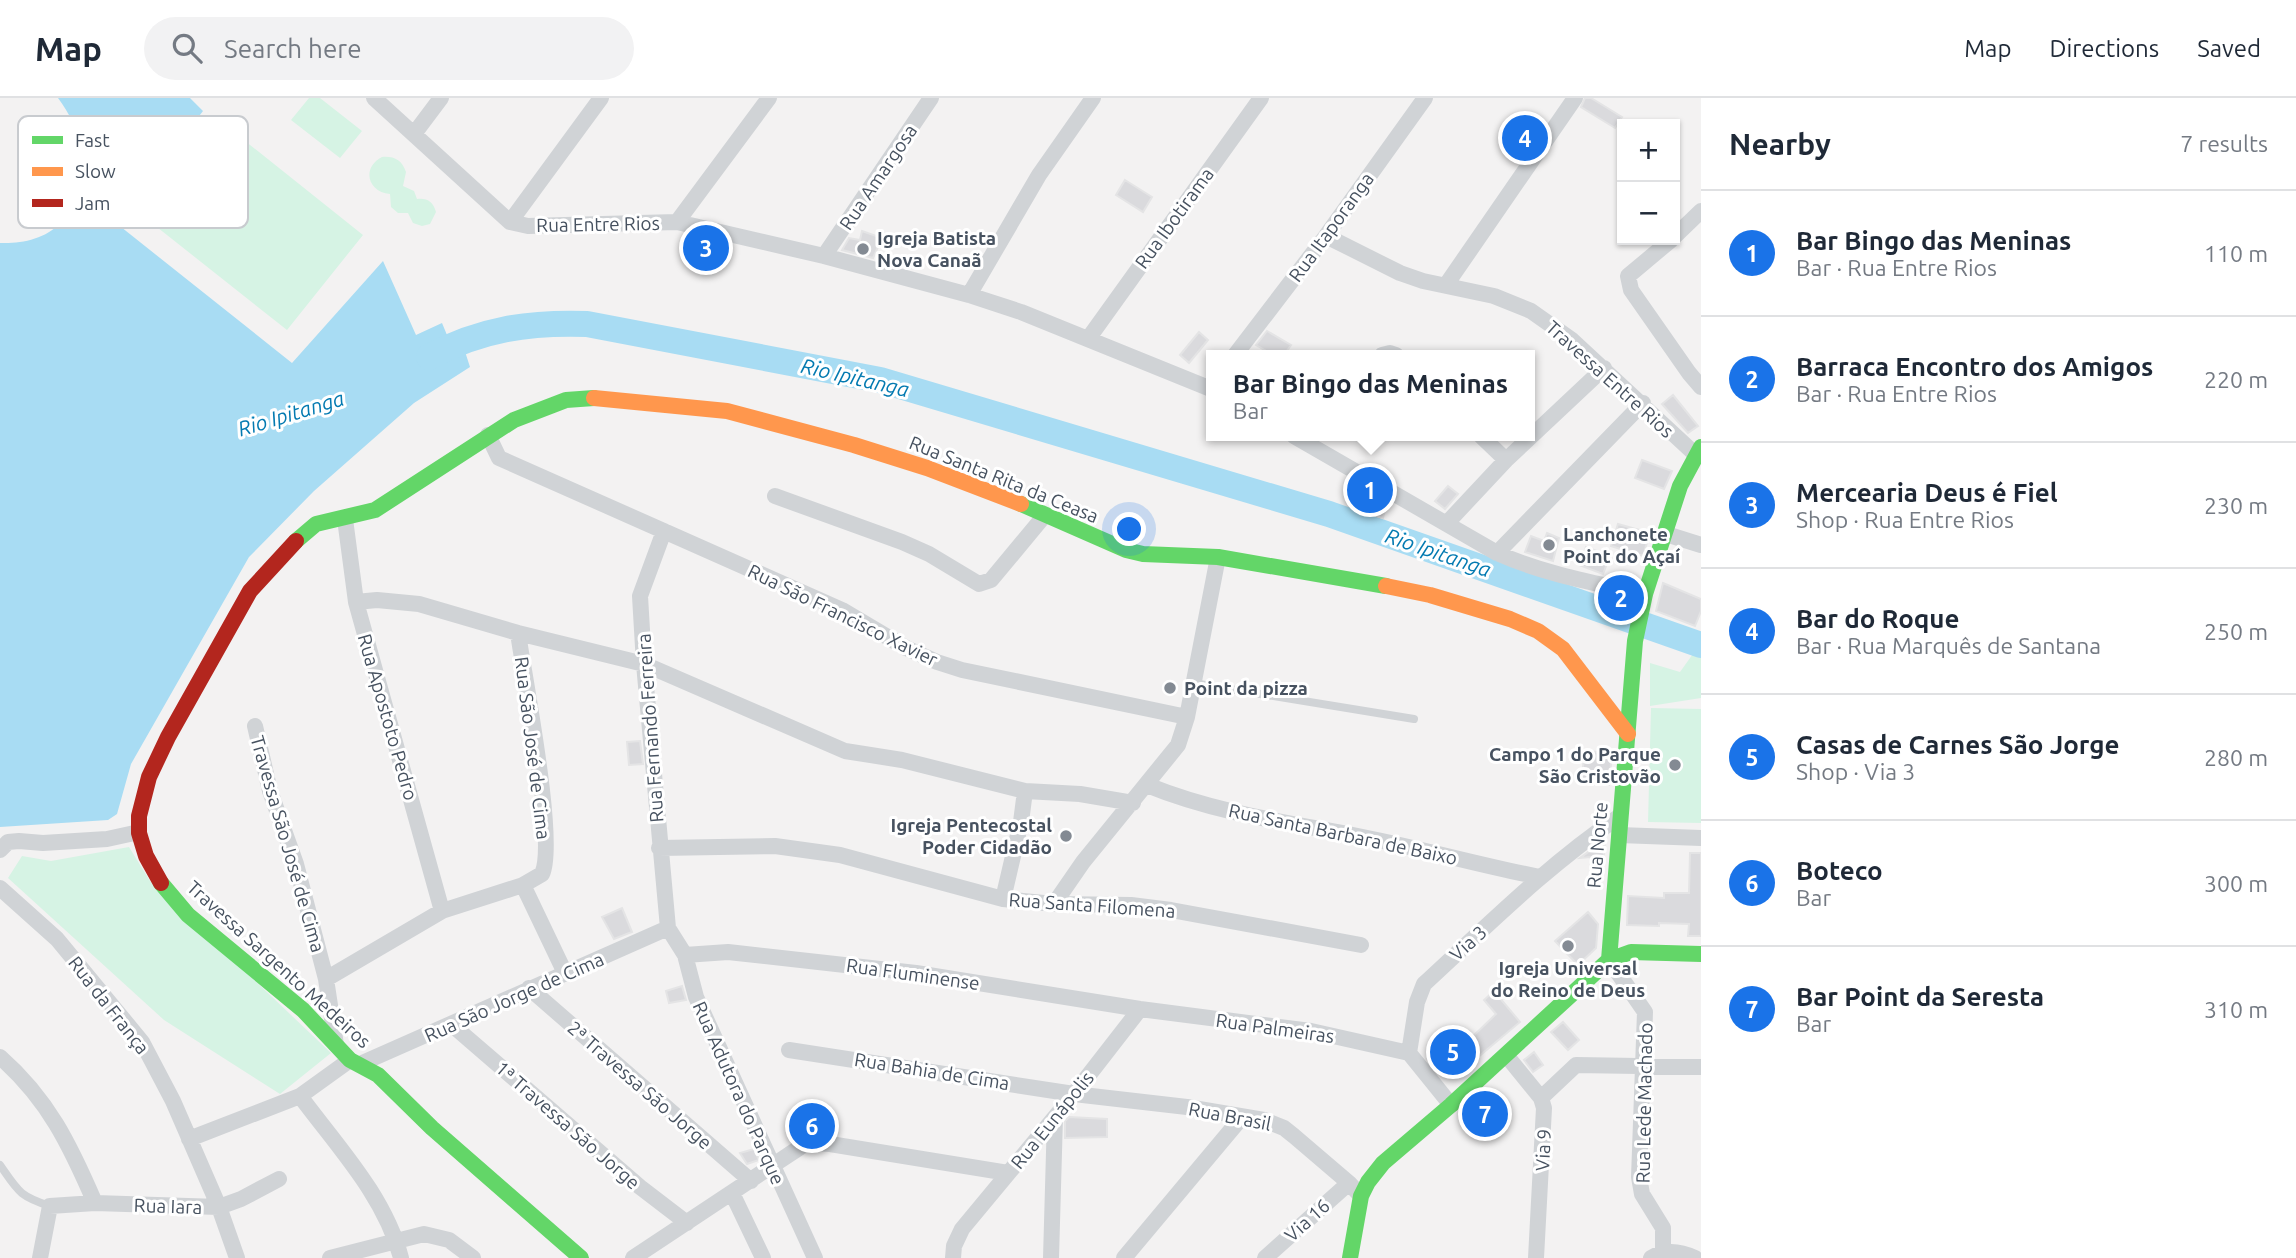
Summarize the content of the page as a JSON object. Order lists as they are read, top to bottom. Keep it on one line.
{"streets":{"street":["Rua Amargosa","Rua Ibotirama","Rua Entre Rios","Rua Itaporanga","Travessa Entre Rios","Rua Santa Rita da Ceasa","Rua São Francisco Xavier","Rua Apostoto Pedro","Rua Fernando Ferreira","Rua São José de Cima","Rua Santa Barbara de Baixo","Travessa São José de Cima","Rua Norte","Rua Santa Filomena","Via 3","Travessa Sargento Medeiros","Rua Fluminense","Rua São Jorge de Cima","Rua da França","Rua Palmeiras","Rua Bahia de Cima","2ª Travessa São Jorge","Rua Adutora do Parque","Rua Lede Machado","Rua Brasil","Rua Eunápolis","1ª Travessa São Jorge","Via 9","Rua Iara","Via 16"]},"crossings":[["Rua Amargosa","Rua Entre Rios"],["Rua Ibotirama","Rua Entre Rios"],["Rua Itaporanga","Travessa Entre Rios"],["Travessa Entre Rios","Rua Norte"],["Rua Santa Rita da Ceasa","Rua São Francisco Xavier"],["Rua Santa Rita da Ceasa","Rua Apostoto Pedro"],["Rua Santa Rita da Ceasa","Rua Norte"],["Rua Santa Rita da Ceasa","Travessa Sargento Medeiros"],["Rua São Francisco Xavier","Rua Fernando Ferreira"],["Rua Apostoto Pedro","Rua São José de Cima"],["Rua Apostoto Pedro","Travessa Sargento Medeiros"],["Rua Fernando Ferreira","Rua São José de Cima"],["Rua Fernando Ferreira","Rua Santa Filomena"],["Rua Fernando Ferreira","Rua São Jorge de Cima"],["Rua Fernando Ferreira","Rua Adutora do Parque"],["Rua Santa Barbara de Baixo","Via 3"],["Travessa São José de Cima","Travessa Sargento Medeiros"],["Rua Norte","Via 3"],["Rua Norte","Rua Lede Machado"],["Via 3","Rua Palmeiras"],["Travessa Sargento Medeiros","Rua São Jorge de Cima"],["Rua Fluminense","Rua Palmeiras"],["Rua Fluminense","Rua Adutora do Parque"],["Rua Fluminense","Rua Eunápolis"],["Rua São Jorge de Cima","Rua da França"],["Rua São Jorge de Cima","2ª Travessa São Jorge"],["Rua São Jorge de Cima","Rua Adutora do Parque"],["Rua São Jorge de Cima","1ª Travessa São Jorge"],["Rua da França","Rua Iara"],["Rua Palmeiras","Rua Eunápolis"],["Rua Bahia de Cima","Rua Brasil"],["Rua Bahia de Cima","Rua Eunápolis"],["Rua Brasil","Rua Eunápolis"],["Rua Brasil","Via 16"]],"water":["Rio Ipitanga"],"places":["Igreja Batista Nova Canaã","Lanchonete Point do Açaí","Point da pizza","Campo 1 do Parque São Cristovão","Igreja Pentecostal Poder Cidadão","Igreja Universal do Reino de Deus"],"legend":["Fast","Slow","Jam"],"page":{"header":"Map","search":"Search here","nav":["Map","Directions","Saved"],"heading":["Nearby","7 results"],"pins":["4","3","1","2","5","7","6"],"map_buttons":["+","−"],"list":[{"mark":"1","name":"Bar Bingo das Meninas","note":"Bar · Rua Entre Rios","value":"110 m"},{"mark":"2","name":"Barraca Encontro dos Amigos","note":"Bar · Rua Entre Rios","value":"220 m"},{"mark":"3","name":"Mercearia Deus é Fiel","note":"Shop · Rua Entre Rios","value":"230 m"},{"mark":"4","name":"Bar do Roque","note":"Bar · Rua Marquês de Santana","value":"250 m"},{"mark":"5","name":"Casas de Carnes São Jorge","note":"Shop · Via 3","value":"280 m"},{"mark":"6","name":"Boteco","note":"Bar","value":"300 m"},{"mark":"7","name":"Bar Point da Seresta","note":"Bar","value":"310 m"}],"popup":["Bar Bingo das Meninas","Bar"]}}
